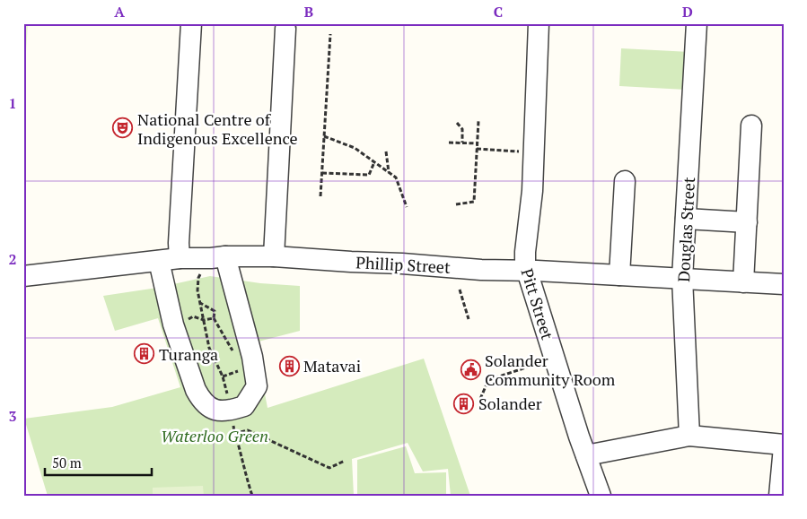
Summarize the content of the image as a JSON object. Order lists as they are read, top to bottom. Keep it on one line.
{"streets":{"street":["Douglas Street","Phillip Street","Pitt Street"]},"crossings":[["Douglas Street","Phillip Street"],["Phillip Street","Pitt Street"]],"parks":["Waterloo Green"],"places":{"theatre":["National Centre of Indigenous Excellence"],"building":["Turanga","Matavai","Solander"],"public building":["Solander Community Room"]},"scale_bar":"50 m","grid":{"columns":["A","B","C","D"],"rows":["1","2","3"]}}
